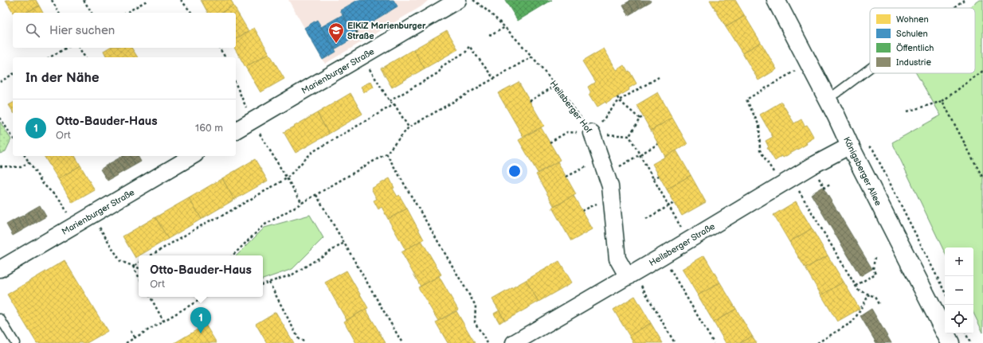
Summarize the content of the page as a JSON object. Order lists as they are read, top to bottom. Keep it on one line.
{"streets":{"street":["Marienburger Straße","Heilsberger Hof","Königsberger Allee","Heilsberger Straße"]},"crossings":[["Heilsberger Hof","Heilsberger Straße"],["Königsberger Allee","Heilsberger Straße"]],"places":{"school or university":["ElKiZ Marienburger Straße"]},"legend":["Wohnen","Schulen","Öffentlich","Industrie"],"page":{"search":"Hier suchen","heading":"In der Nähe","list":[{"mark":"1","name":"Otto-Bauder-Haus","note":"Ort","value":"160 m"}],"map_buttons":["+","−"],"popup":["Otto-Bauder-Haus","Ort"],"pins":"1"}}
